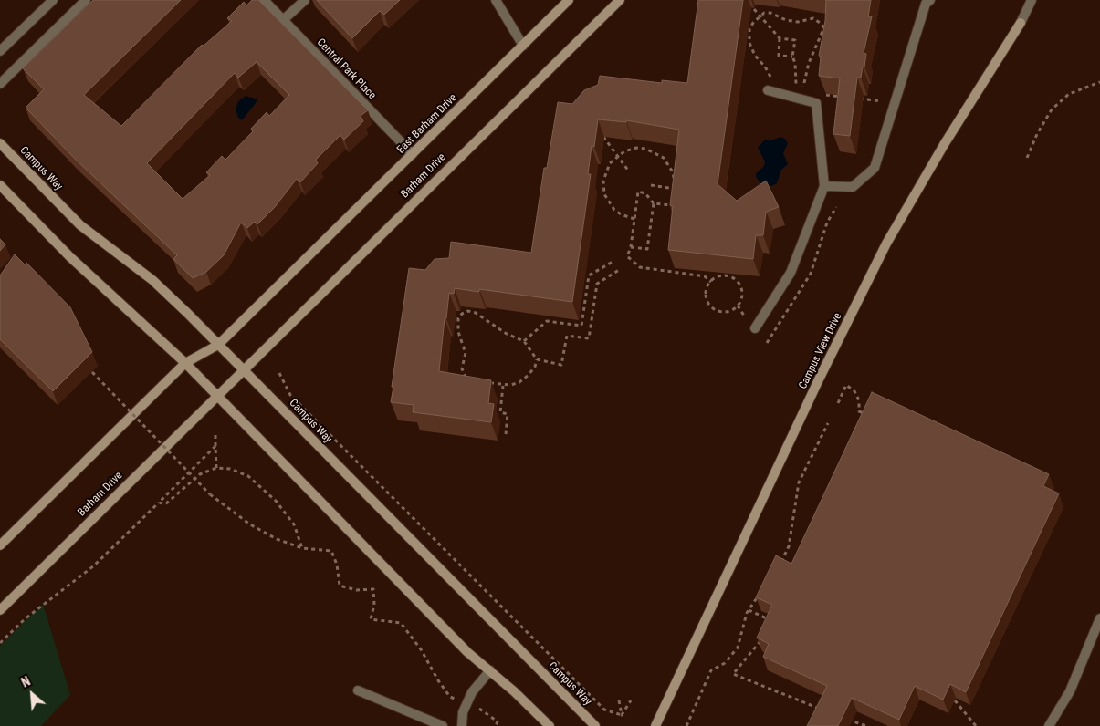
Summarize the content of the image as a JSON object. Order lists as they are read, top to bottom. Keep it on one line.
{"streets":{"street":["Central Park Place","East Barham Drive","Campus Way","Barham Drive","Campus View Drive"]},"crossings":[["Central Park Place","East Barham Drive"],["East Barham Drive","Barham Drive"],["Campus Way","Barham Drive"]],"north":"top left"}
